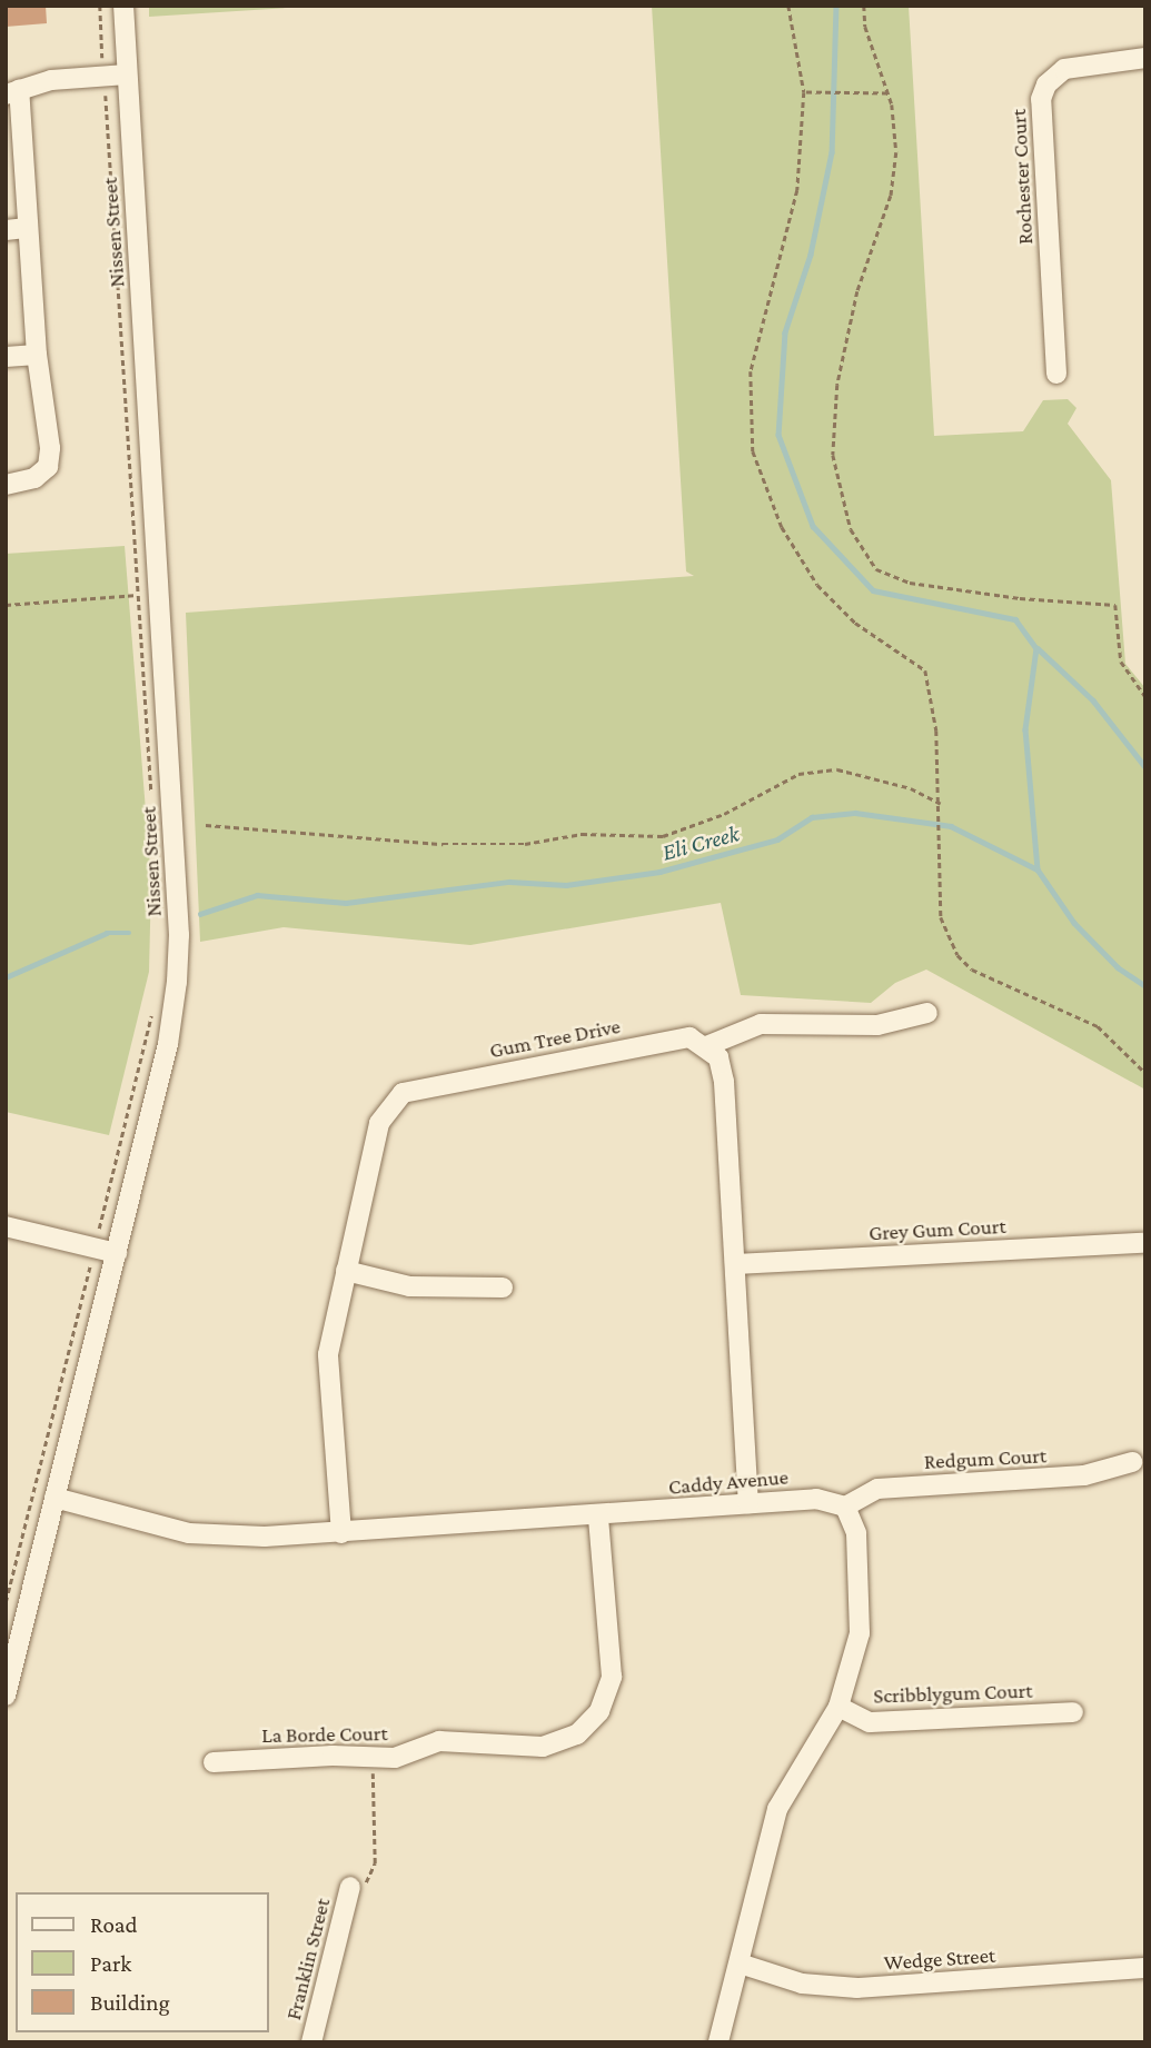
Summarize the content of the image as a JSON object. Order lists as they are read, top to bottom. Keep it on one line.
{"streets":{"street":["Rochester Court","Nissen Street","Gum Tree Drive","Grey Gum Court","Redgum Court","Caddy Avenue","Scribblygum Court","La Borde Court","Franklin Street","Wedge Street"]},"crossings":[["Nissen Street","Caddy Avenue"],["Gum Tree Drive","Caddy Avenue"],["Redgum Court","Caddy Avenue"],["Caddy Avenue","La Borde Court"]],"water":["Eli Creek"],"legend":["Road","Park","Building"]}
